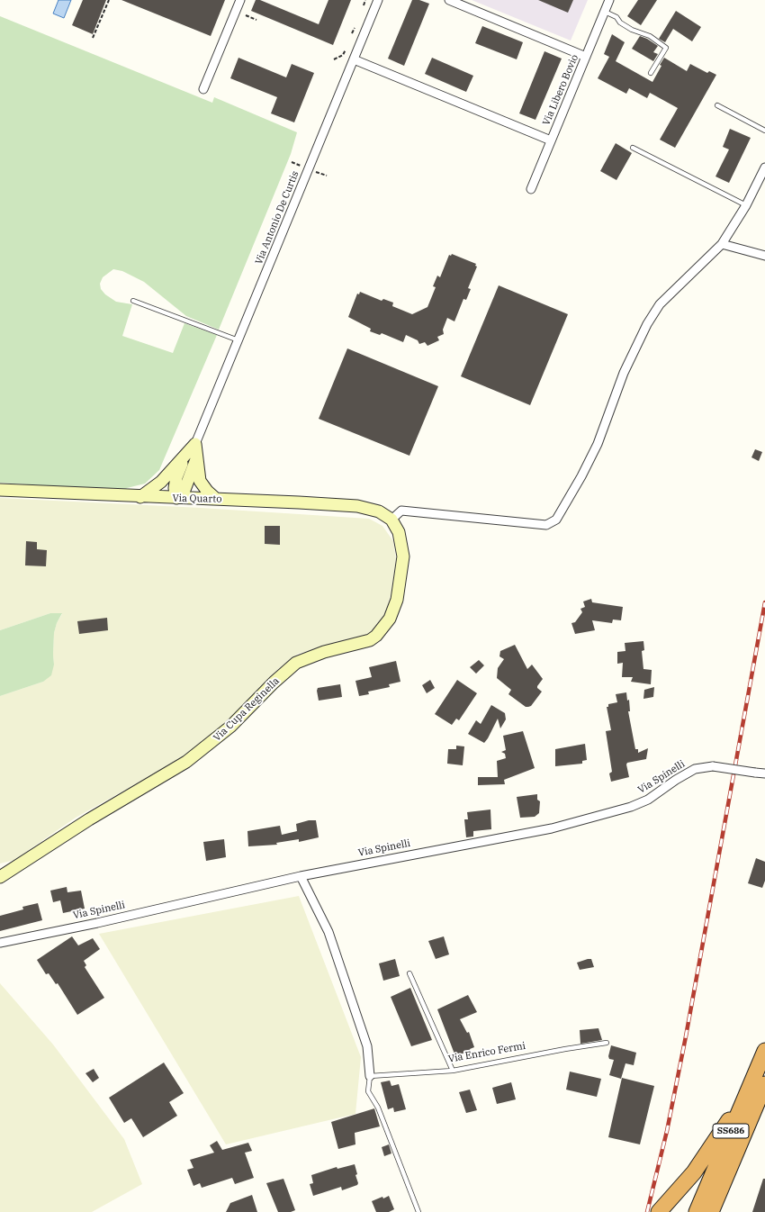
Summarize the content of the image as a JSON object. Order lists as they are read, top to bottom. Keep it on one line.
{"streets":{"highway":["SS686"],"street":["Via Libero Bovio","Via Antonio De Curtis","Via Quarto","Via Cupa Reginella","Via Spinelli"],"lane":["Via Enrico Fermi"]},"crossings":[["Via Quarto","Via Cupa Reginella"]]}
